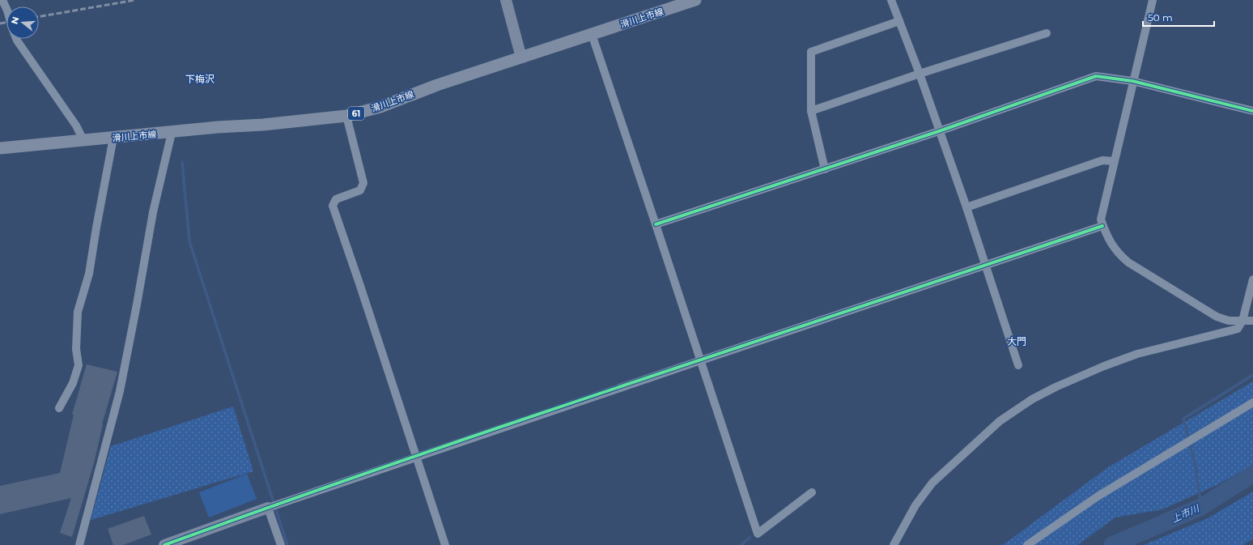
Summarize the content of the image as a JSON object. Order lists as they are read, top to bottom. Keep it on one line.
{"streets":{"main road":["滑川上市線","61"]},"districts":["下梅沢","大門"],"water":["上市川"],"scale_bar":"50 m","north":"left"}
